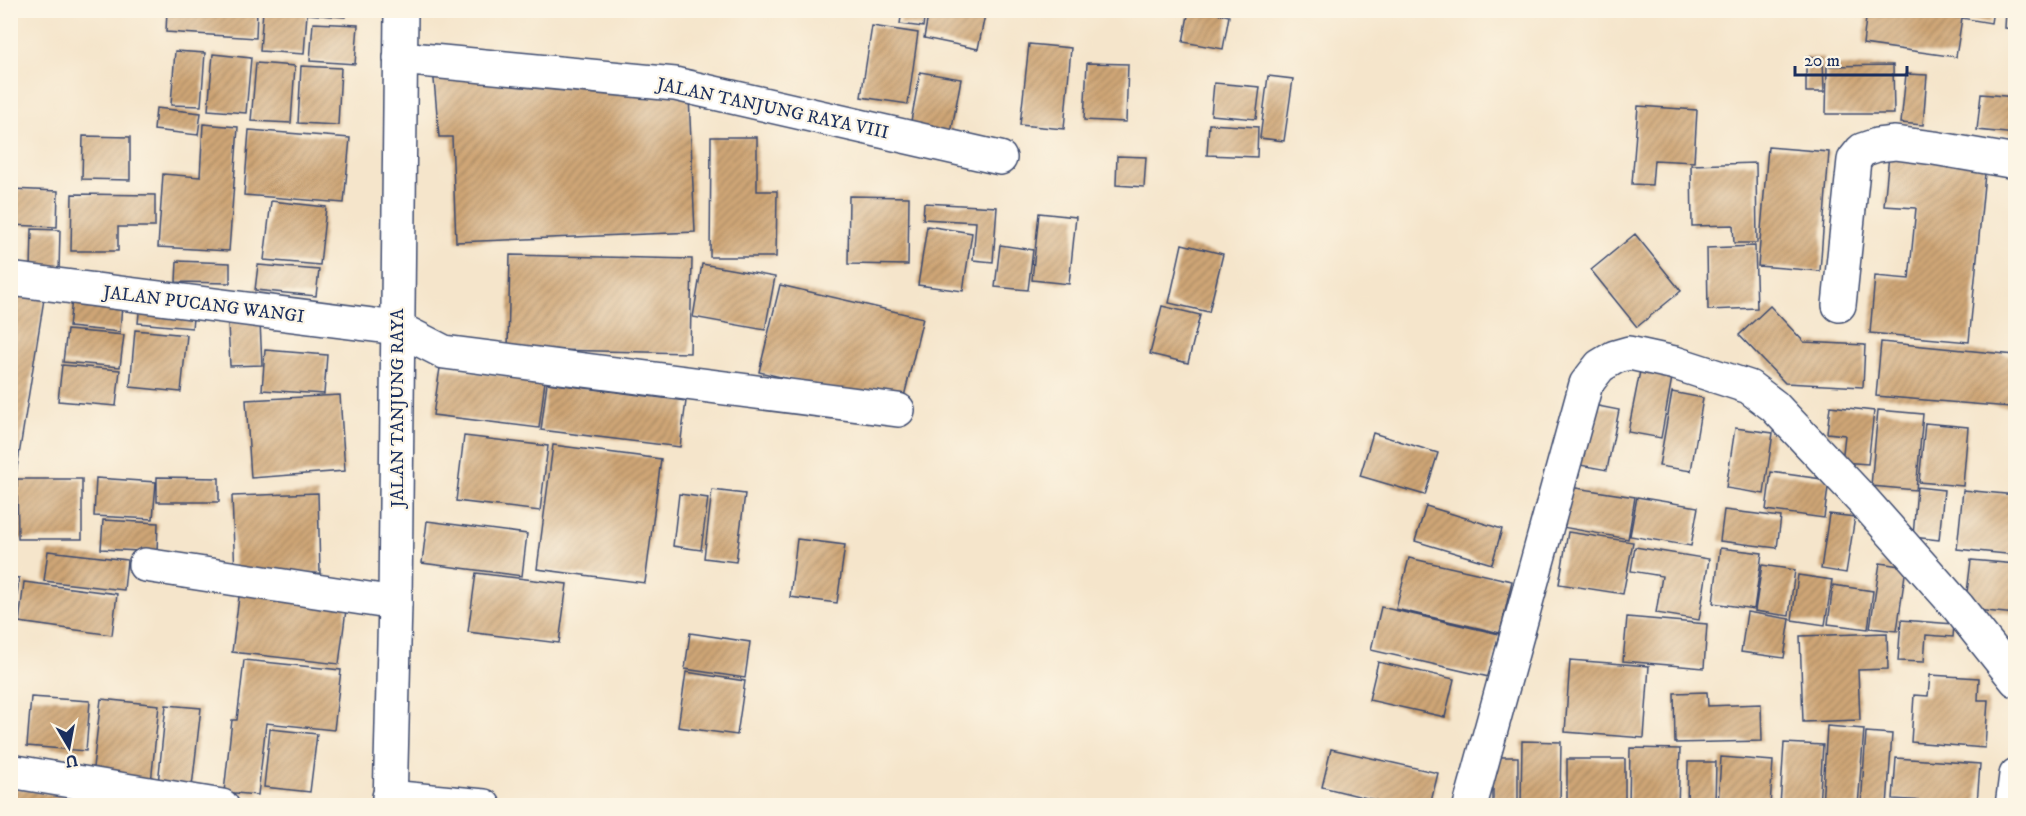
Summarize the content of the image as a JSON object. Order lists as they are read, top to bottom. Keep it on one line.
{"streets":{"street":["JALAN TANJUNG RAYA VIII","JALAN PUCANG WANGI","JALAN TANJUNG RAYA"]},"crossings":[["JALAN TANJUNG RAYA VIII","JALAN TANJUNG RAYA"],["JALAN PUCANG WANGI","JALAN TANJUNG RAYA"]],"scale_bar":"20 m","north":"bottom"}
